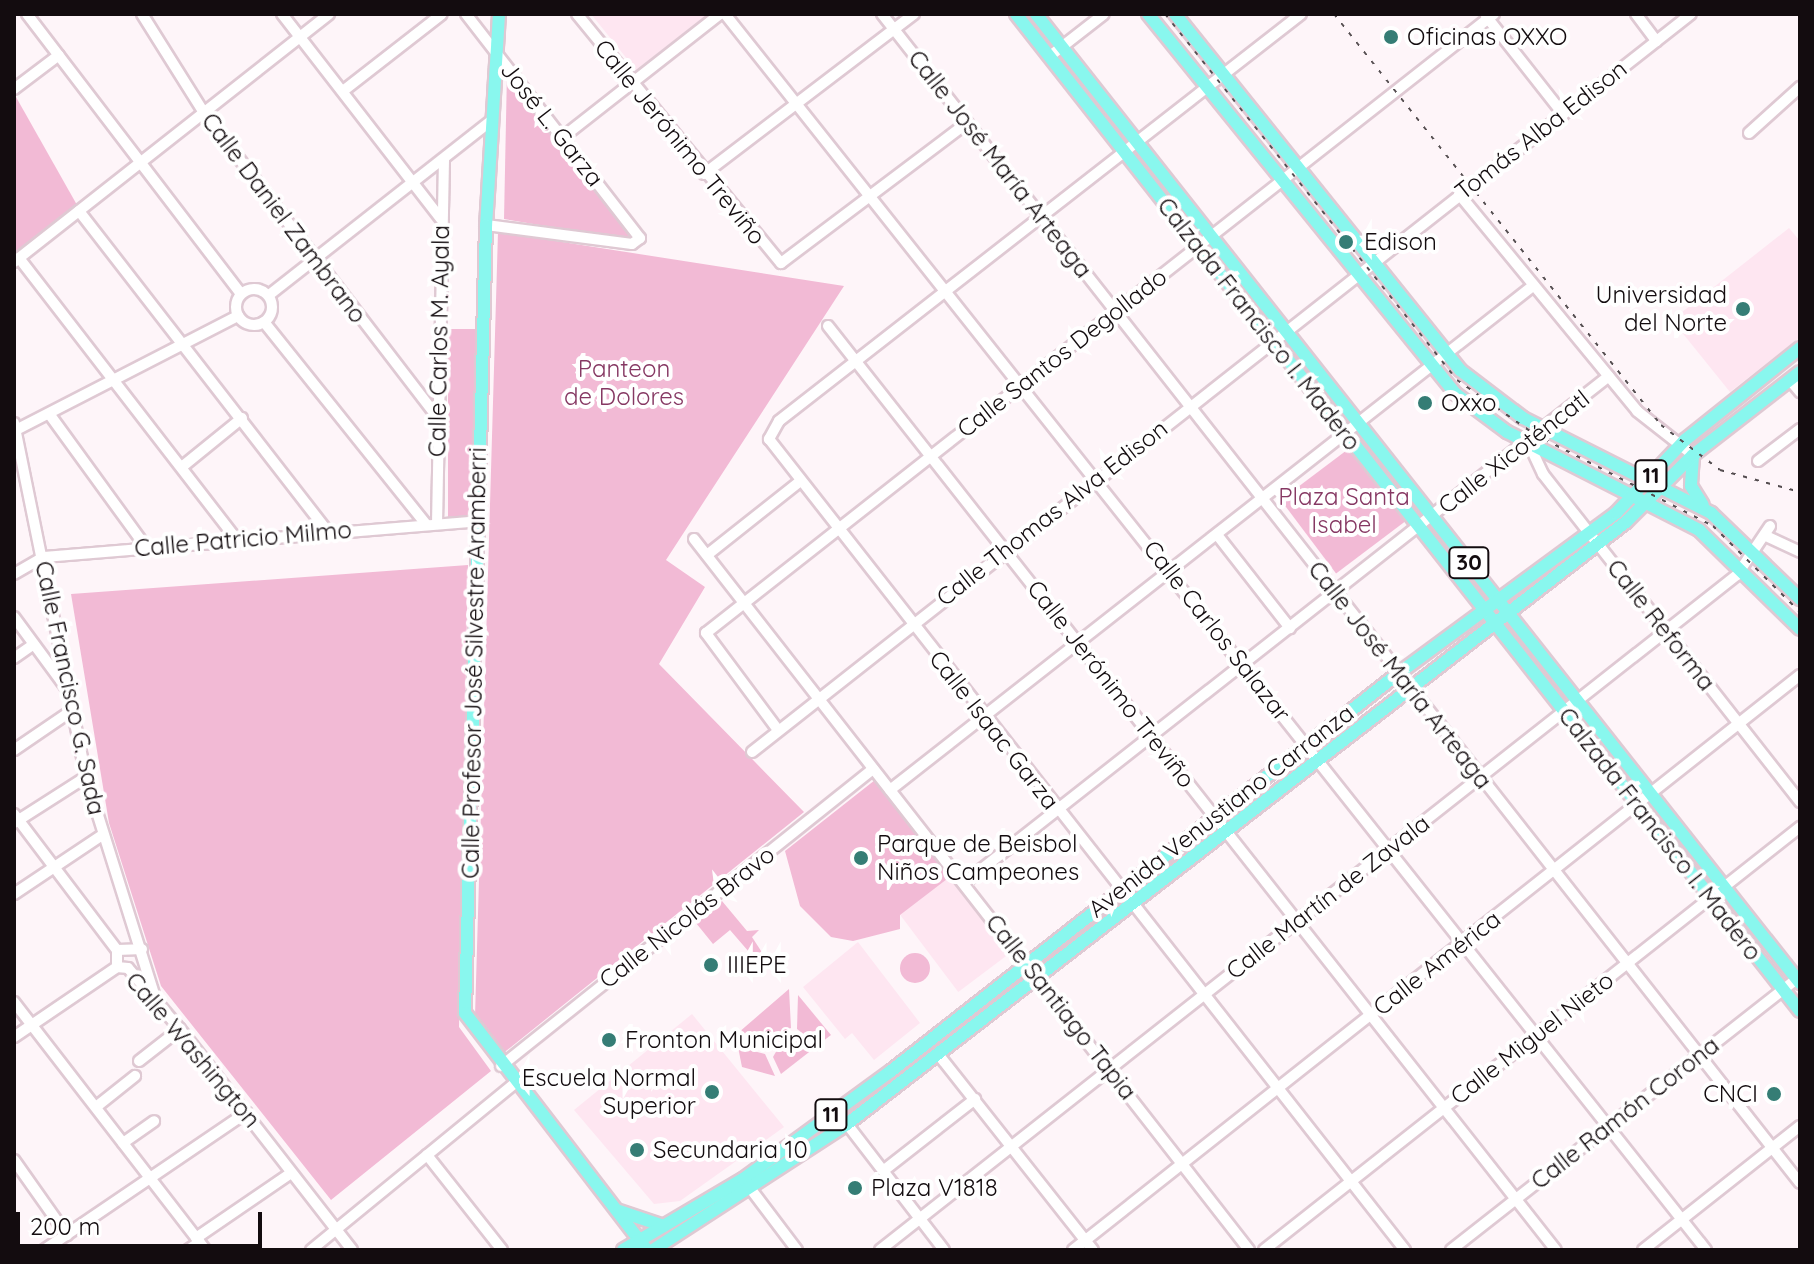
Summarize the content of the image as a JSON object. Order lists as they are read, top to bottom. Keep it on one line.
{"streets":{"main road":["Calzada Francisco I. Madero","11","30","Calle Profesor José Silvestre Aramberri","Avenida Venustiano Carranza"],"street":["José L. Garza","Tomás Alba Edison","Calle Jerónimo Treviño","Calle José María Arteaga","Calle Daniel Zambrano","Calle Carlos M. Ayala","Calle Santos Degollado","Calle Xicoténcatl","Calle Thomas Alva Edison","Calle Patricio Milmo","Calle Reforma","Calle Carlos Salazar","Calle Francisco G. Sada","Calle Isaac Garza","Calle Martín de Zavala","Calle Nicolás Bravo","Calle América","Calle Santiago Tapia","Calle Miguel Nieto","Calle Washington","Calle Ramón Corona"]},"crossings":[["José L. Garza","Calle Profesor José Silvestre Aramberri"],["Tomás Alba Edison","Calle Thomas Alva Edison"],["Calle Jerónimo Treviño","Calle Santos Degollado"],["Calle Jerónimo Treviño","Calle Xicoténcatl"],["Calle Jerónimo Treviño","Calle Thomas Alva Edison"],["Calle Jerónimo Treviño","Calle Carlos Salazar"],["Calle Jerónimo Treviño","Calle Isaac Garza"],["Calle Jerónimo Treviño","Avenida Venustiano Carranza"],["Calle Jerónimo Treviño","Calle Martín de Zavala"],["Calle Jerónimo Treviño","Calle América"],["Calle Jerónimo Treviño","Calle Miguel Nieto"],["Calle Jerónimo Treviño","Calle Ramón Corona"],["Calle José María Arteaga","Calle Santos Degollado"],["Calle José María Arteaga","Calle Xicoténcatl"],["Calle José María Arteaga","Calle Thomas Alva Edison"],["Calle José María Arteaga","Avenida Venustiano Carranza"],["Calle José María Arteaga","Calle Martín de Zavala"],["Calle José María Arteaga","Calle América"],["Calle José María Arteaga","Calle Miguel Nieto"],["Calle José María Arteaga","Calle Ramón Corona"],["Calle Daniel Zambrano","Calle Carlos M. Ayala"],["Calzada Francisco I. Madero","Calle Santos Degollado"],["Calzada Francisco I. Madero","Calle Xicoténcatl"],["Calzada Francisco I. Madero","Calle Thomas Alva Edison"],["Calzada Francisco I. Madero","Avenida Venustiano Carranza"],["Calzada Francisco I. Madero","Calle Martín de Zavala"],["Calzada Francisco I. Madero","Calle América"],["Calzada Francisco I. Madero","Calle Miguel Nieto"],["Calzada Francisco I. Madero","Calle Ramón Corona"],["Calle Carlos M. Ayala","Calle Patricio Milmo"],["Calle Santos Degollado","Calle Thomas Alva Edison"],["Calle Santos Degollado","Calle Carlos Salazar"],["Calle Santos Degollado","Calle Isaac Garza"],["Calle Santos Degollado","Calle Santiago Tapia"],["Calle Xicoténcatl","Calle Reforma"],["Calle Xicoténcatl","Calle Carlos Salazar"],["Calle Xicoténcatl","Calle Isaac Garza"],["Calle Xicoténcatl","Calle Santiago Tapia"],["Calle Thomas Alva Edison","Calle Carlos Salazar"],["Calle Thomas Alva Edison","Calle Isaac Garza"],["Calle Thomas Alva Edison","Calle Santiago Tapia"],["Calle Patricio Milmo","Calle Profesor José Silvestre Aramberri"],["Calle Patricio Milmo","Calle Francisco G. Sada"],["Calle Reforma","Avenida Venustiano Carranza"],["Calle Reforma","Calle Martín de Zavala"],["Calle Reforma","Calle América"],["Calle Carlos Salazar","Avenida Venustiano Carranza"],["Calle Carlos Salazar","Calle Martín de Zavala"],["Calle Carlos Salazar","Calle América"],["Calle Carlos Salazar","Calle Miguel Nieto"],["Calle Carlos Salazar","Calle Ramón Corona"],["Calle Profesor José Silvestre Aramberri","Avenida Venustiano Carranza"],["Calle Profesor José Silvestre Aramberri","Calle Nicolás Bravo"],["Calle Francisco G. Sada","Calle Washington"],["Calle Isaac Garza","Avenida Venustiano Carranza"],["Calle Isaac Garza","Calle Martín de Zavala"],["Calle Isaac Garza","Calle América"],["Calle Isaac Garza","Calle Miguel Nieto"],["Avenida Venustiano Carranza","Calle Santiago Tapia"],["Calle Martín de Zavala","Calle Santiago Tapia"],["Calle Nicolás Bravo","Calle Santiago Tapia"],["Calle América","Calle Santiago Tapia"]],"parks":["Panteon de Dolores","Plaza Santa Isabel"],"places":["Oficinas OXXO","Edison","Universidad del Norte","Oxxo","Parque de Beisbol Niños Campeones","IIIEPE","Fronton Municipal","Escuela Normal Superior","CNCI","Secundaria 10","Plaza V1818"],"scale_bar":"200 m"}
